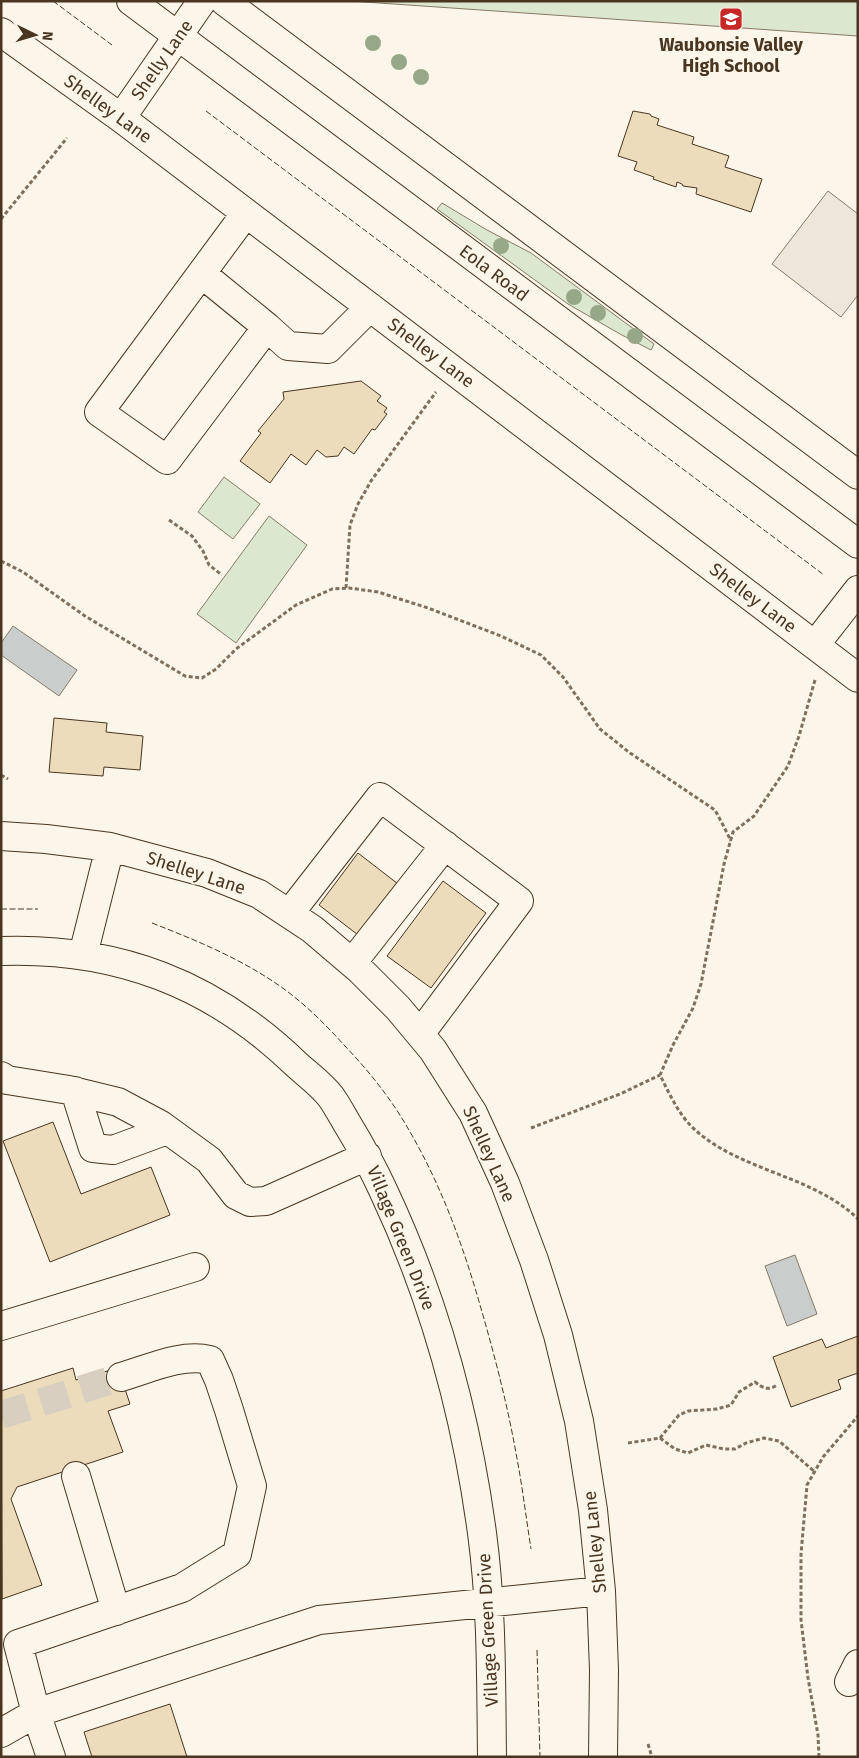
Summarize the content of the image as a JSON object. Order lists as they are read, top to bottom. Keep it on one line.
{"streets":{"street":["Shelly Lane","Shelley Lane","Eola Road","Village Green Drive"]},"crossings":[["Shelly Lane","Shelley Lane"],["Shelly Lane","Eola Road"]],"places":{"school or university":["Waubonsie Valley High School"]},"north":"right"}
